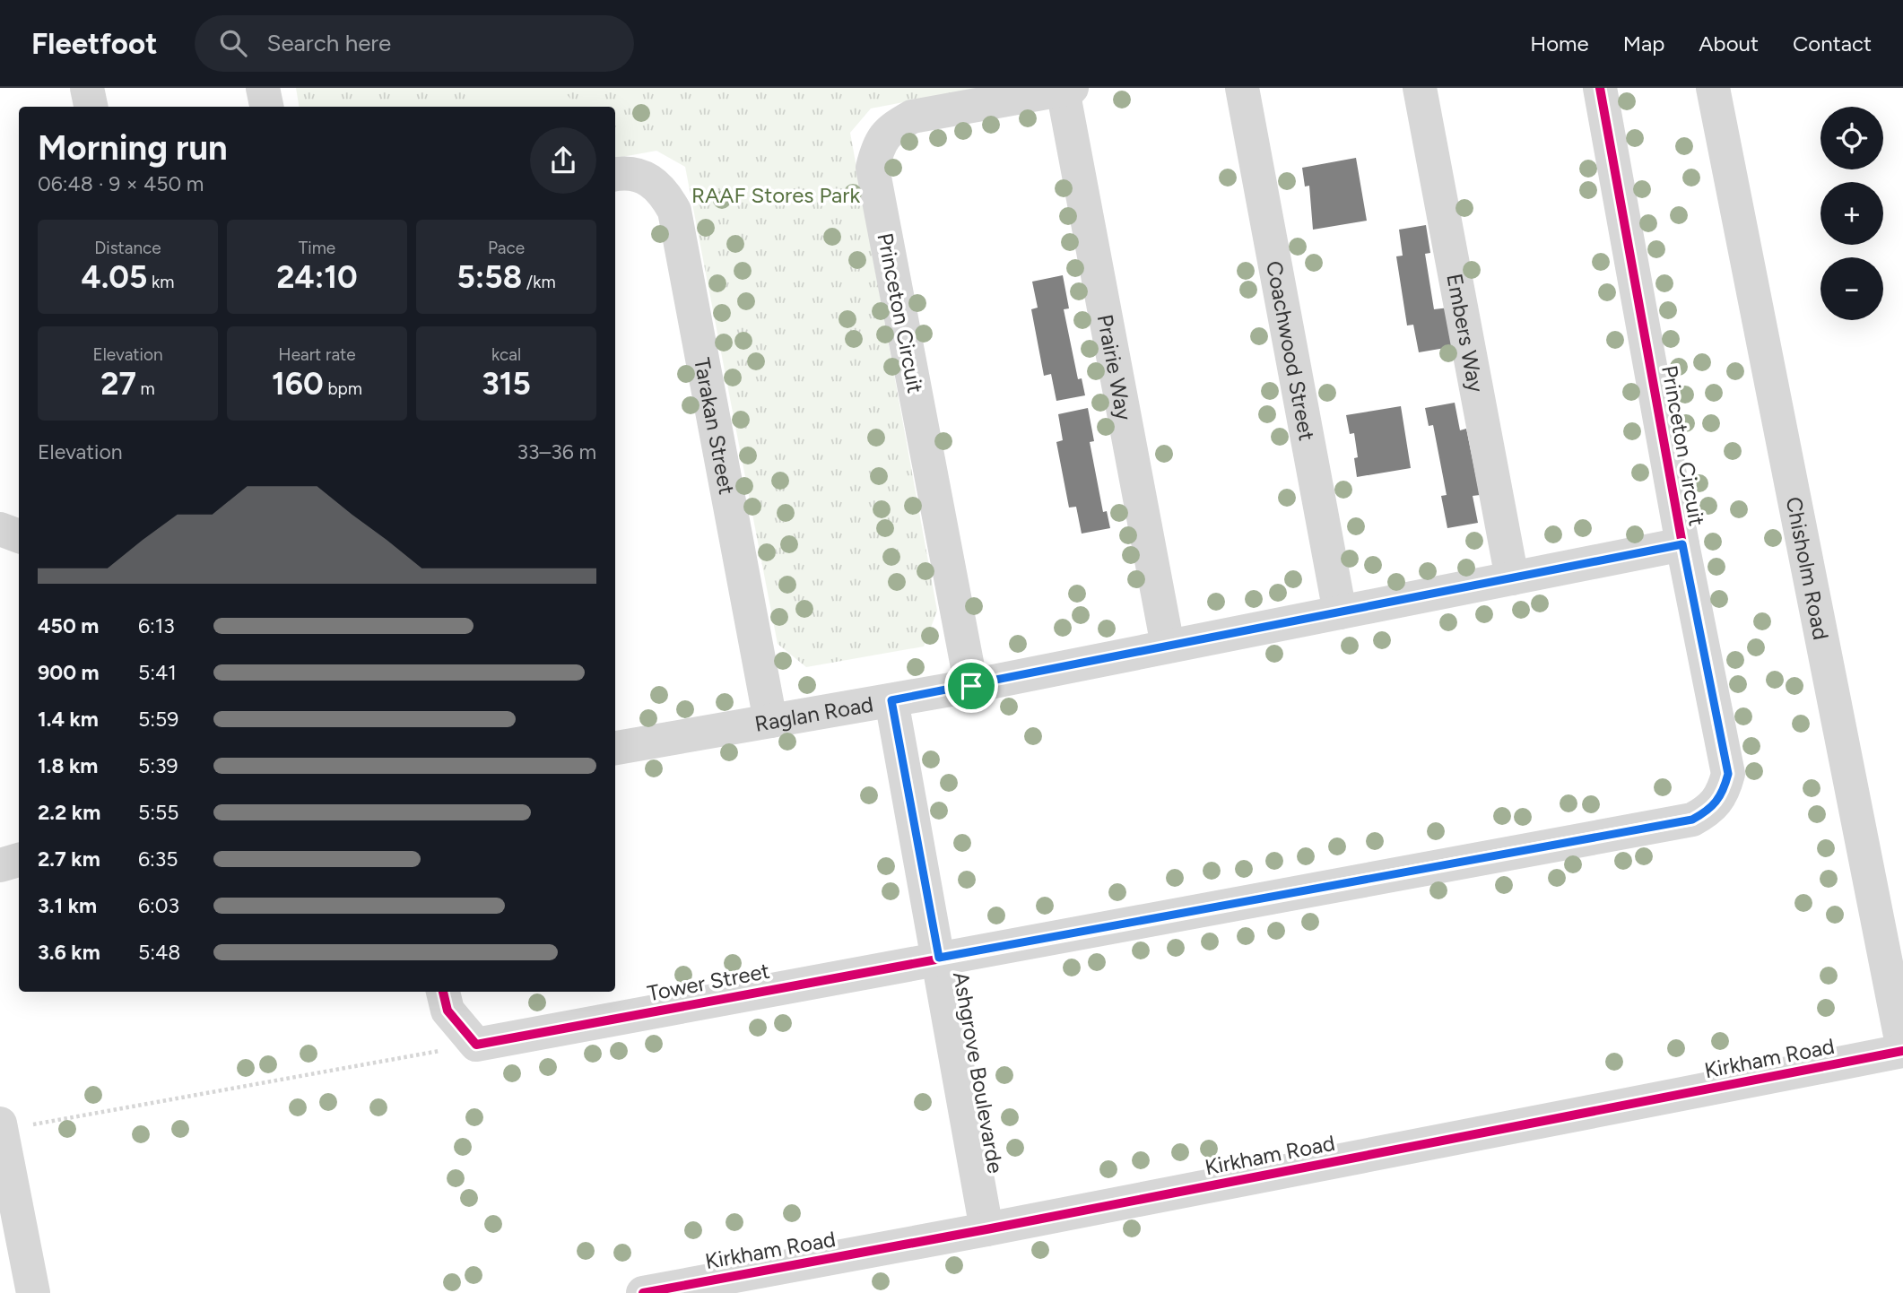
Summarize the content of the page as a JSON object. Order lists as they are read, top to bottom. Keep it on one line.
{"streets":{"street":["Princeton Circuit","Embers Way","Coachwood Street","Prairie Way","Tarakan Street","Chisholm Road","Raglan Road","Tower Street","Kirkham Road","Ashgrove Boulevarde"]},"crossings":[["Princeton Circuit","Prairie Way"],["Princeton Circuit","Raglan Road"],["Princeton Circuit","Tower Street"],["Princeton Circuit","Ashgrove Boulevarde"],["Embers Way","Raglan Road"],["Coachwood Street","Raglan Road"],["Prairie Way","Raglan Road"],["Tarakan Street","Raglan Road"],["Chisholm Road","Kirkham Road"],["Raglan Road","Ashgrove Boulevarde"],["Tower Street","Ashgrove Boulevarde"],["Kirkham Road","Ashgrove Boulevarde"]],"parks":["RAAF Stores Park"],"page":{"header":"Fleetfoot","search":"Search here","nav":["Home","Map","About","Contact"],"map_buttons":["+","−"],"heading":["Morning run","06:48 · 9 × 450 m"],"stats":[["Distance","4.05 km"],["Time","24:10"],["Pace","5:58 /km"],["Elevation","27 m"],["Heart rate","160 bpm"],["kcal","315"]],"chart":["Elevation","33–36 m"],"list":[{"name":"450 m","note":"6:13"},{"name":"900 m","note":"5:41"},{"name":"1.4 km","note":"5:59"},{"name":"1.8 km","note":"5:39"},{"name":"2.2 km","note":"5:55"},{"name":"2.7 km","note":"6:35"},{"name":"3.1 km","note":"6:03"},{"name":"3.6 km","note":"5:48"}]}}
